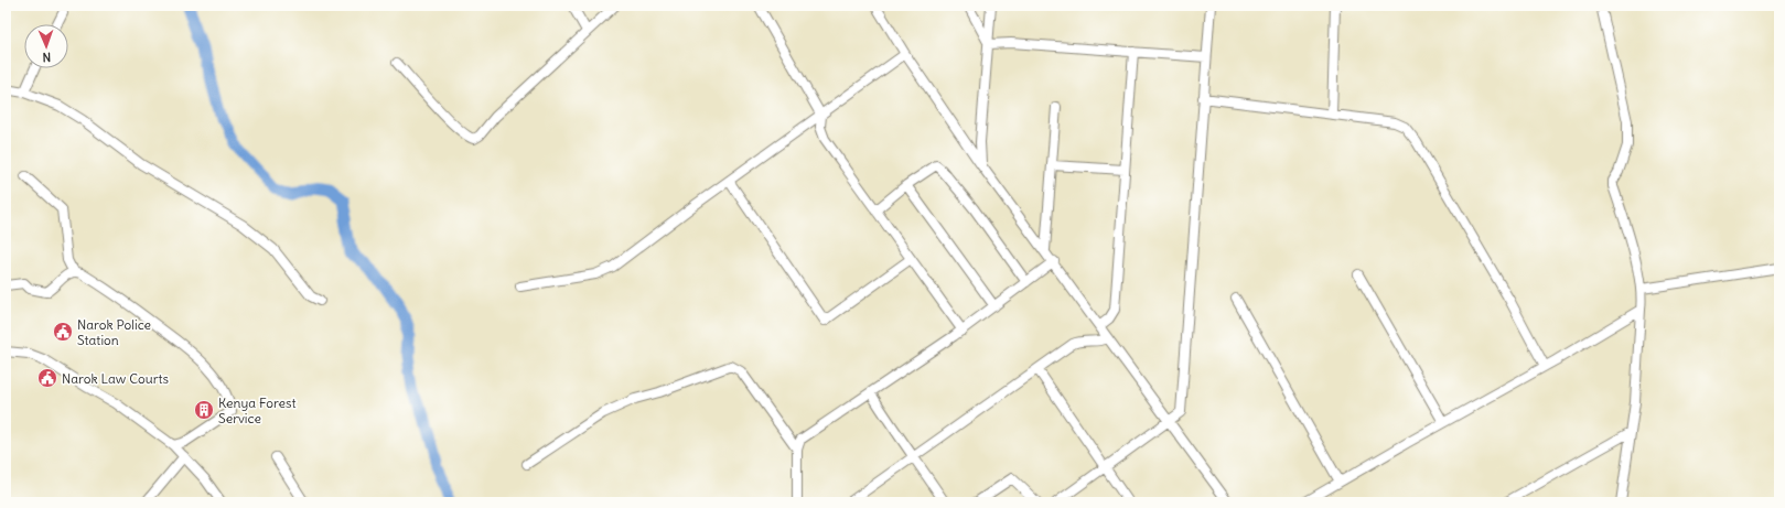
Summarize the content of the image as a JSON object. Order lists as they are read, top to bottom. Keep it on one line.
{"places":{"public building":["Narok Police Station","Narok Law Courts"],"building":["Kenya Forest Service"]},"north":"bottom"}
